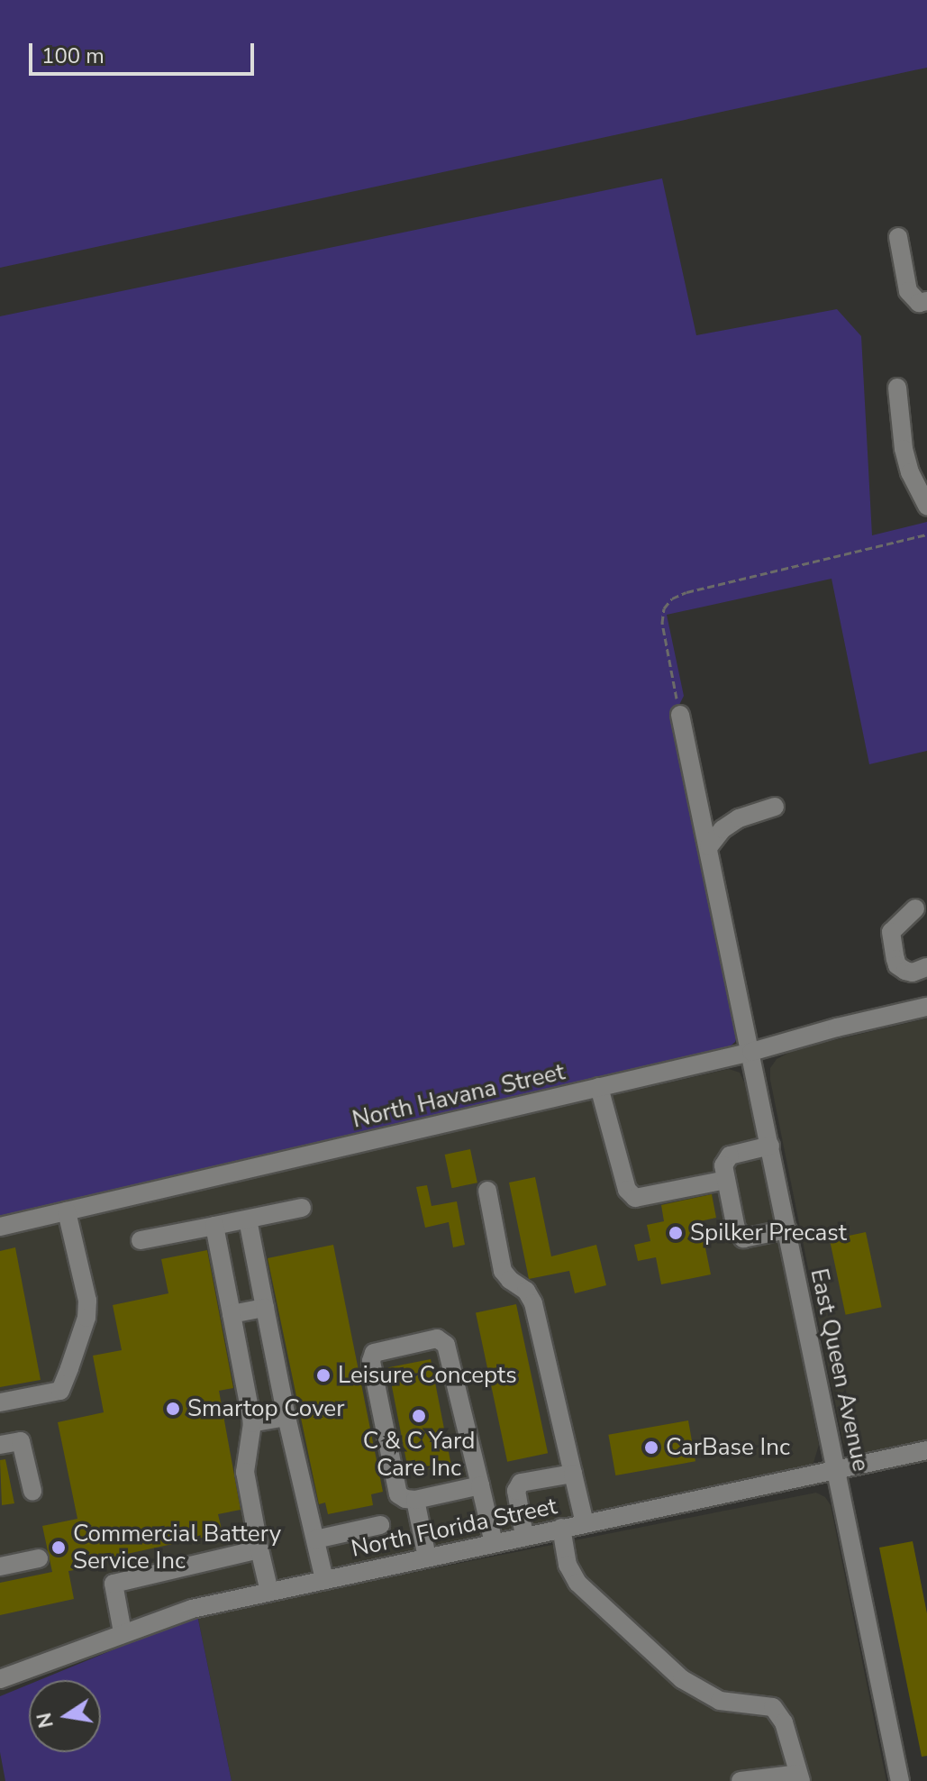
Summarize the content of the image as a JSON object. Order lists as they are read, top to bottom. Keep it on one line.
{"streets":{"street":["North Havana Street","East Queen Avenue","North Florida Street"]},"crossings":[["North Havana Street","East Queen Avenue"],["East Queen Avenue","North Florida Street"]],"places":["Spilker Precast","Leisure Concepts","Smartop Cover","C & C Yard Care Inc","CarBase Inc","Commercial Battery Service Inc"],"scale_bar":"100 m","north":"left"}
